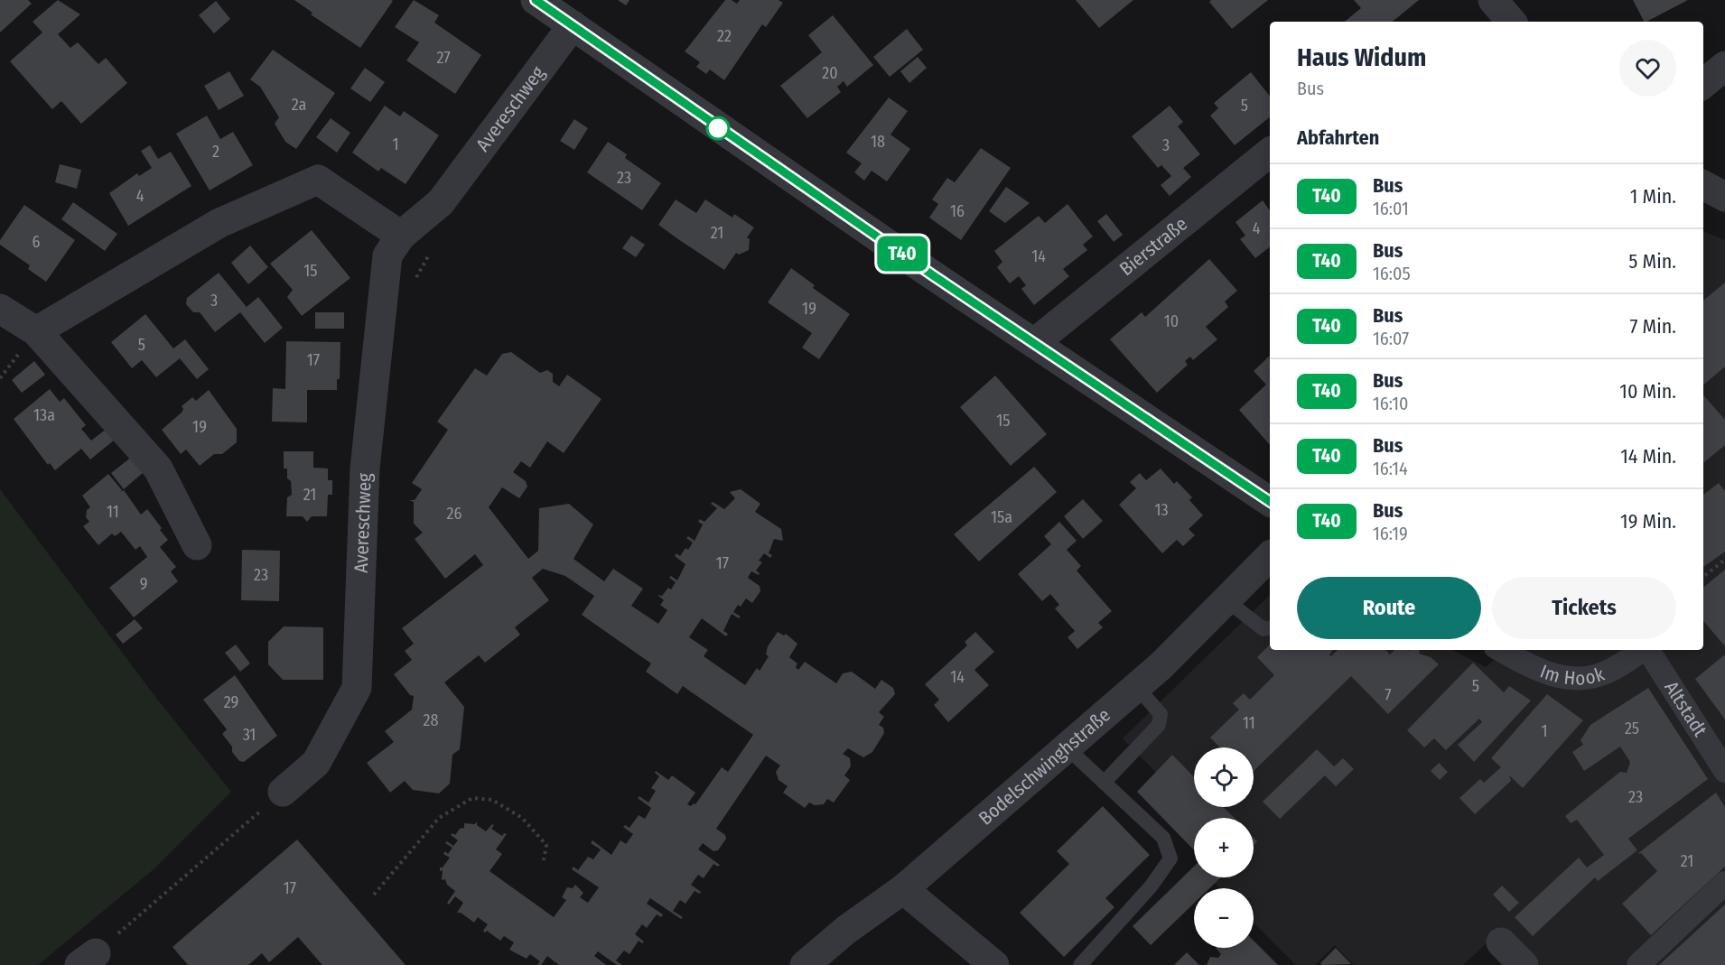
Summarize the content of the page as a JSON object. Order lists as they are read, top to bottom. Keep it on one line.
{"streets":{"street":["Avereschweg","Bierstraße","Im Hook","Altstadt","Bodelschwinghstraße"]},"lines":["bus line T40"],"house_numbers":["22","27","20","2a","5","18","1","3","2","23","4","16","4","21","6","14","15","3","19","10","5","17","13a","15","19","21","13","11","26","15a","17","23","9","14","5","7","29","28","11","25","1","31","23","21","17"],"page":{"on_map":"T40","heading":[["Haus Widum","Bus"],"Abfahrten"],"list":[{"mark":"T40","name":"Bus","note":"16:01","value":"1 Min."},{"mark":"T40","name":"Bus","note":"16:05","value":"5 Min."},{"mark":"T40","name":"Bus","note":"16:07","value":"7 Min."},{"mark":"T40","name":"Bus","note":"16:10","value":"10 Min."},{"mark":"T40","name":"Bus","note":"16:14","value":"14 Min."},{"mark":"T40","name":"Bus","note":"16:19","value":"19 Min."}],"buttons":["Route","Tickets"],"map_buttons":["+","−"]}}
